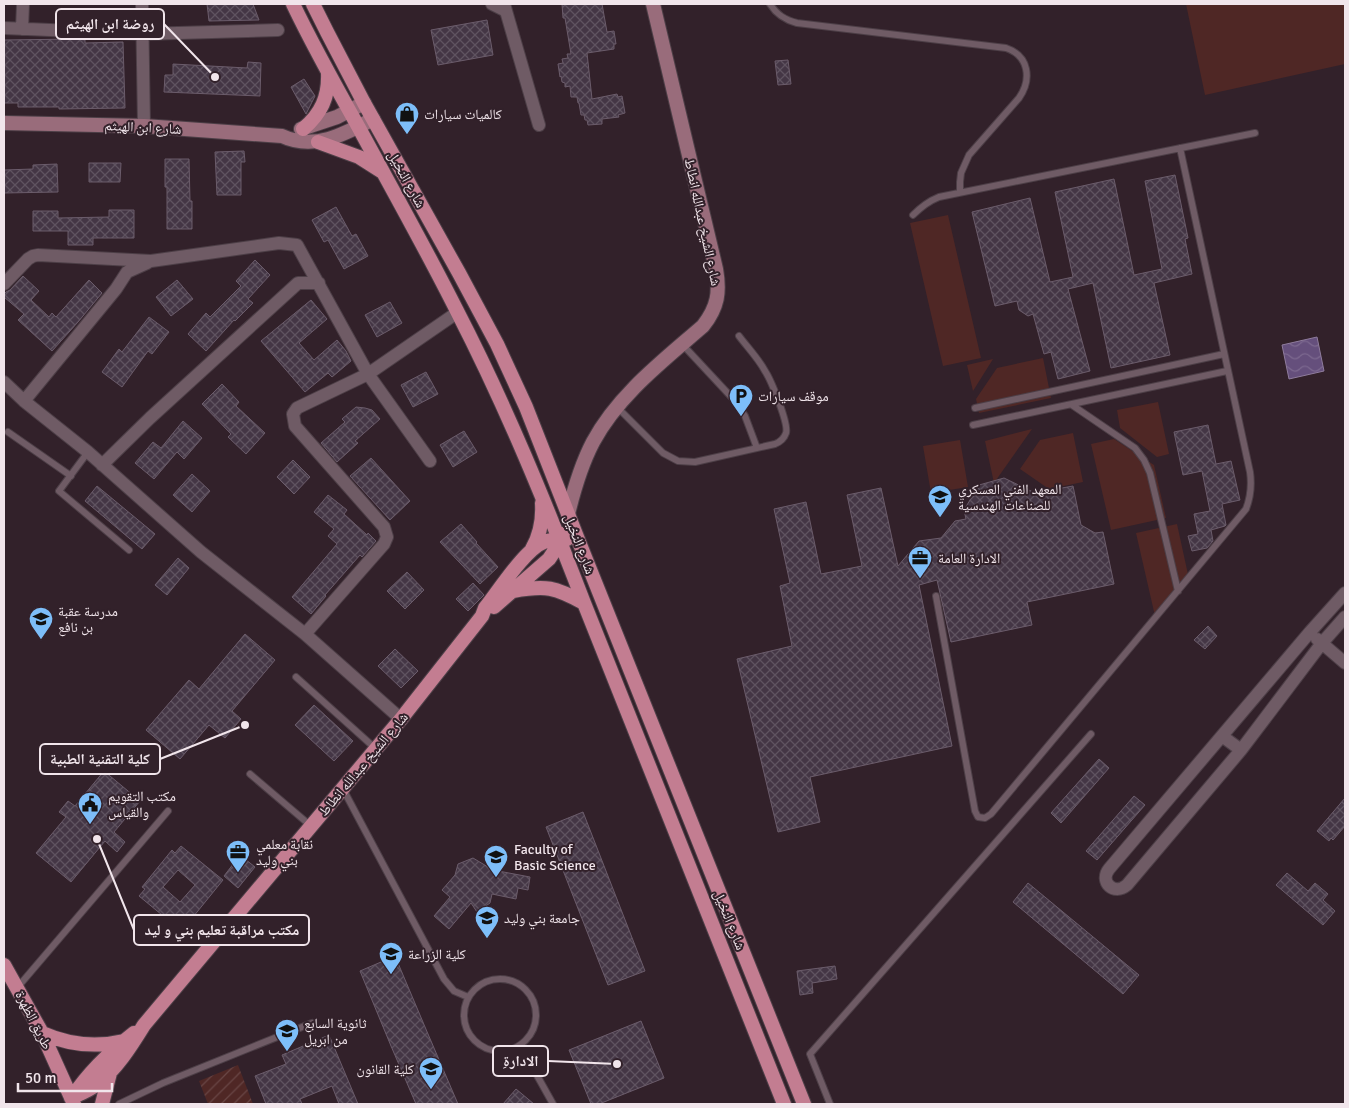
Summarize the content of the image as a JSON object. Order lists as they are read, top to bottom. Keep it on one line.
{"streets":{"main road":["شارع ابن الهيثم","شارع النخيل","شارع الشيخ عبدالله انطاط","طريق الظهرة"]},"crossings":[["شارع النخيل","شارع الشيخ عبدالله انطاط"],["شارع الشيخ عبدالله انطاط","طريق الظهرة"]],"places":{"other":["روضة ابن الهيثم","كلية التقنية الطبية","مكتب مراقبة تعليم بني و ليد","ِالادارة"],"shop":["كالميات سيارات"],"parking":["موقف سيارات"],"school or university":["المعهد الفني العسكري للصناعات الهندسية","مدرسة عقبة بن نافع","Faculty of Basic Science","جامعة بني وليد","كلية الزراعة","ثانوية السابع من ابريل","كلية القانون"],"office":["الادارة العامة","نقابة معلمي بني وليد"],"public building":["مكتب التقويم والقياس"]},"scale_bar":"50 m"}
